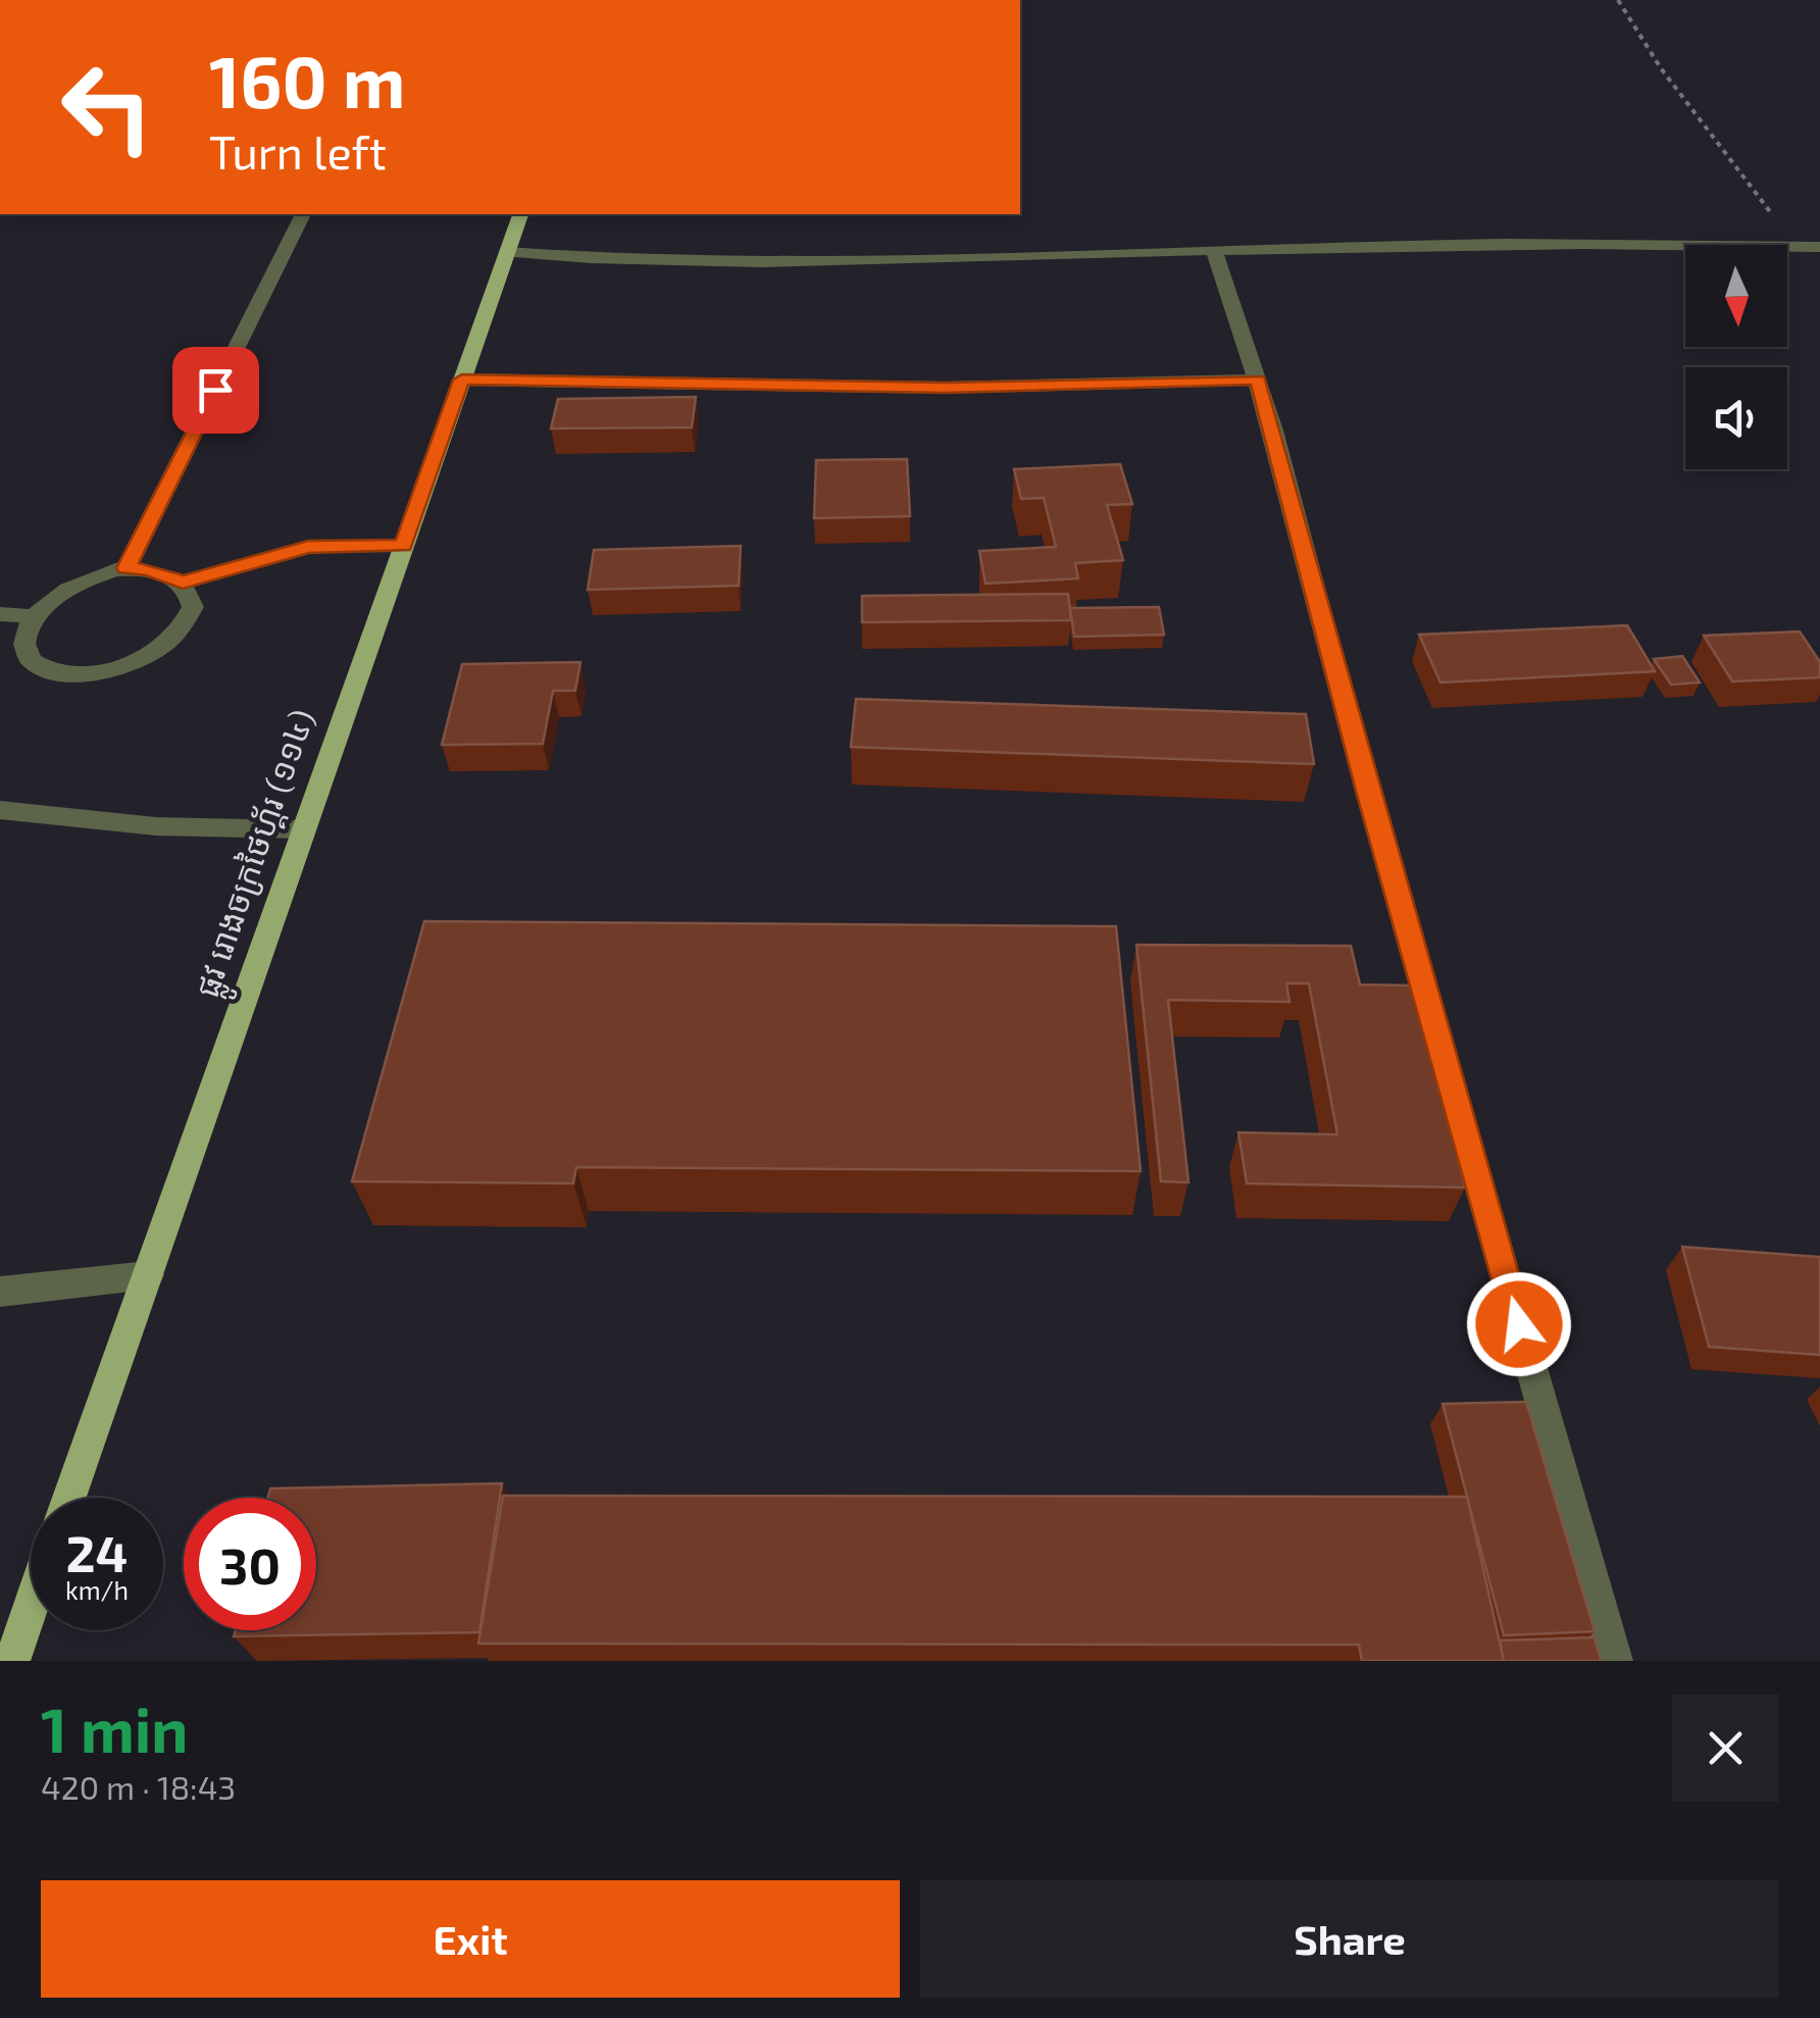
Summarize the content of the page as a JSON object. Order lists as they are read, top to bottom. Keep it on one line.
{"streets":{"main road":["ផ្លូវ រោងចក្រថៃហ្គ័រ (១១៤)"]},"north":"bottom","page":{"turn":["160 m","Turn left"],"speed":"24 km/h","limit":"30","heading":["1 min","420 m · 18:43"],"buttons":["Exit","Share"]}}
